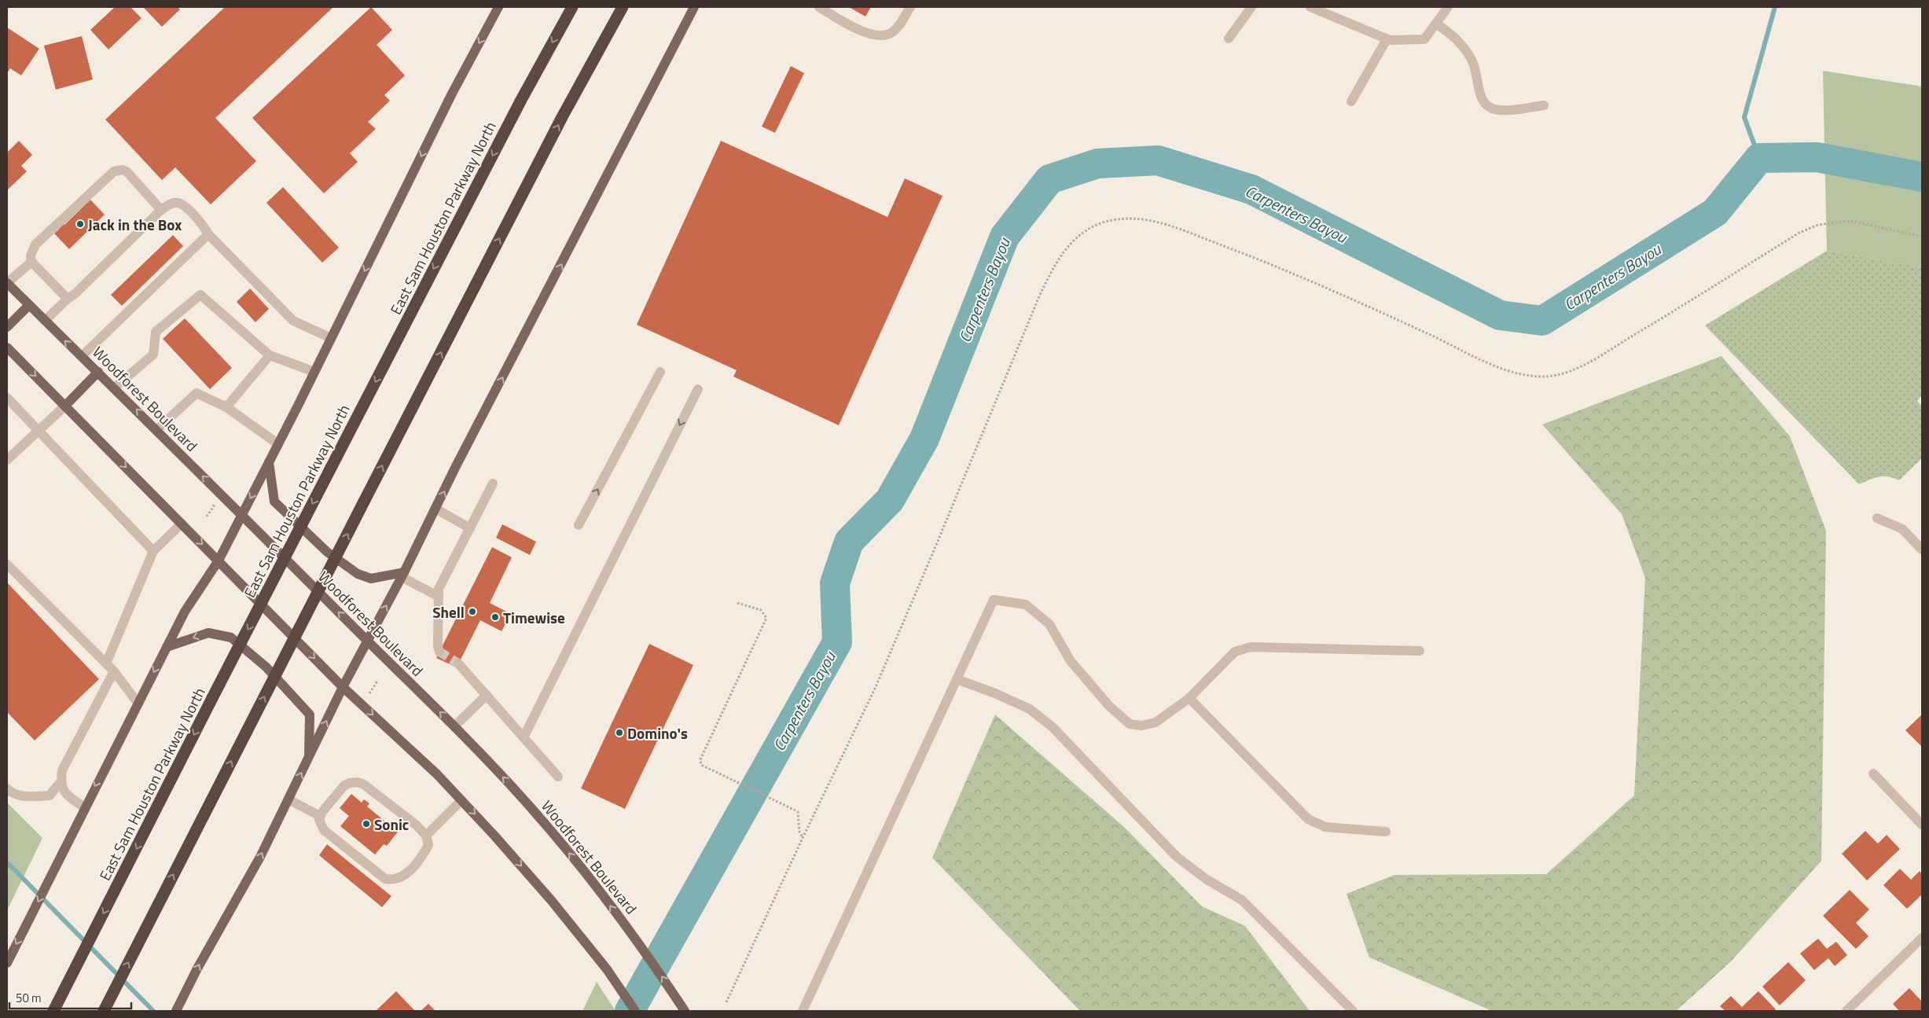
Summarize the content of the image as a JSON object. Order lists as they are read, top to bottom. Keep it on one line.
{"streets":{"highway":["East Sam Houston Parkway North"],"main road":["Woodforest Boulevard"]},"water":["Carpenters Bayou"],"places":["Jack in the Box","Shell","Timewise","Domino's","Sonic"],"scale_bar":"50 m"}
